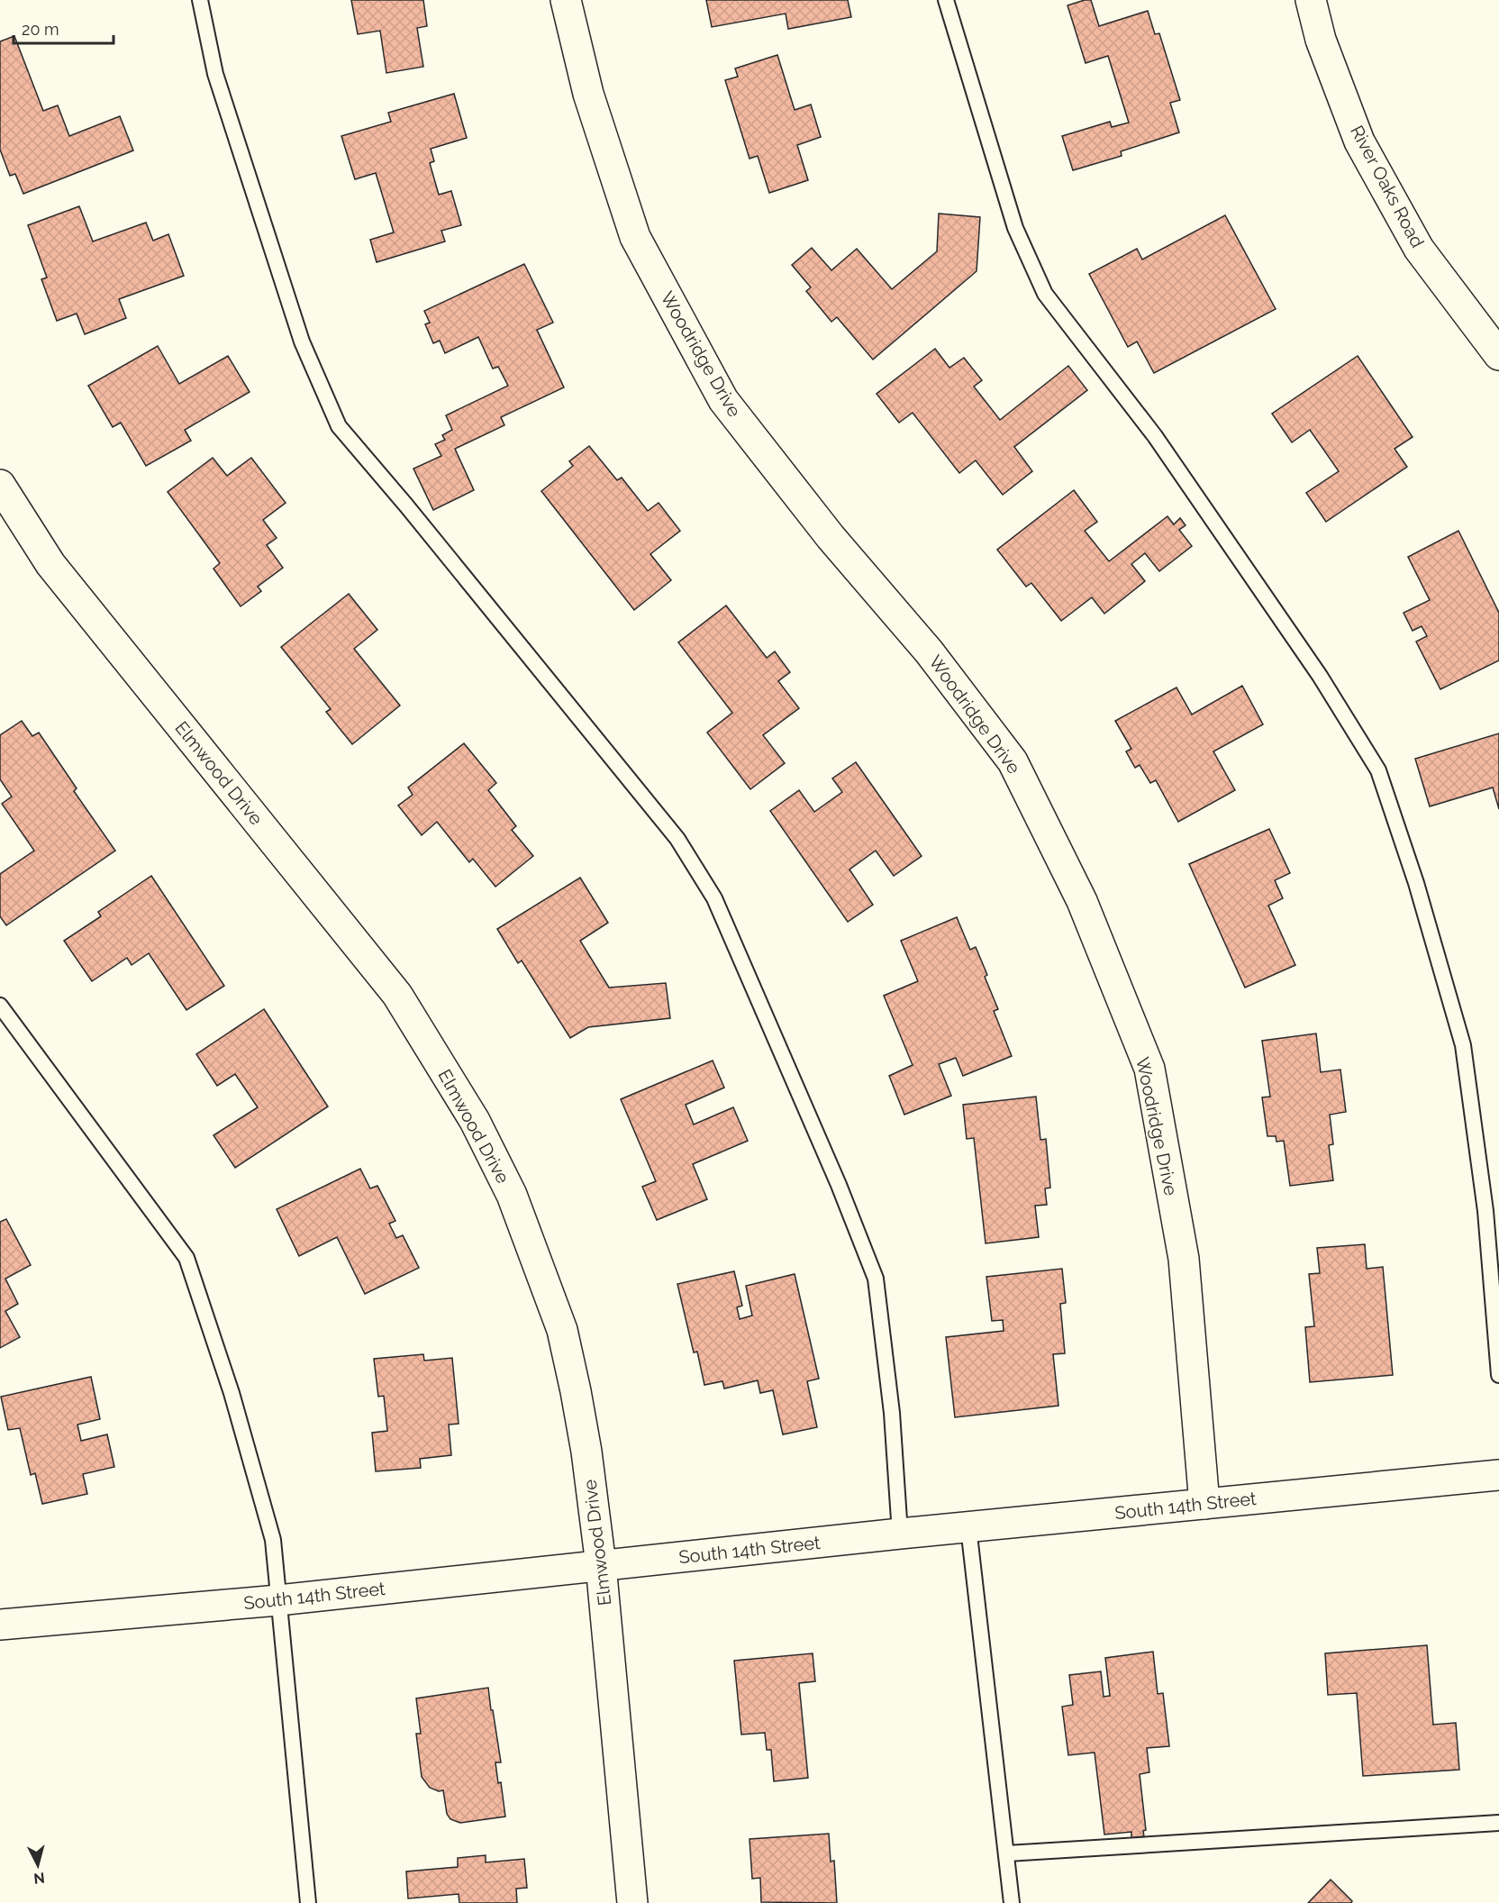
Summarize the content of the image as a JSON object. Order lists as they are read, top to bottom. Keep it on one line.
{"streets":{"street":["River Oaks Road","Woodridge Drive","Elmwood Drive","South 14th Street"]},"crossings":[["Woodridge Drive","South 14th Street"],["Elmwood Drive","South 14th Street"]],"scale_bar":"20 m","north":"bottom"}
